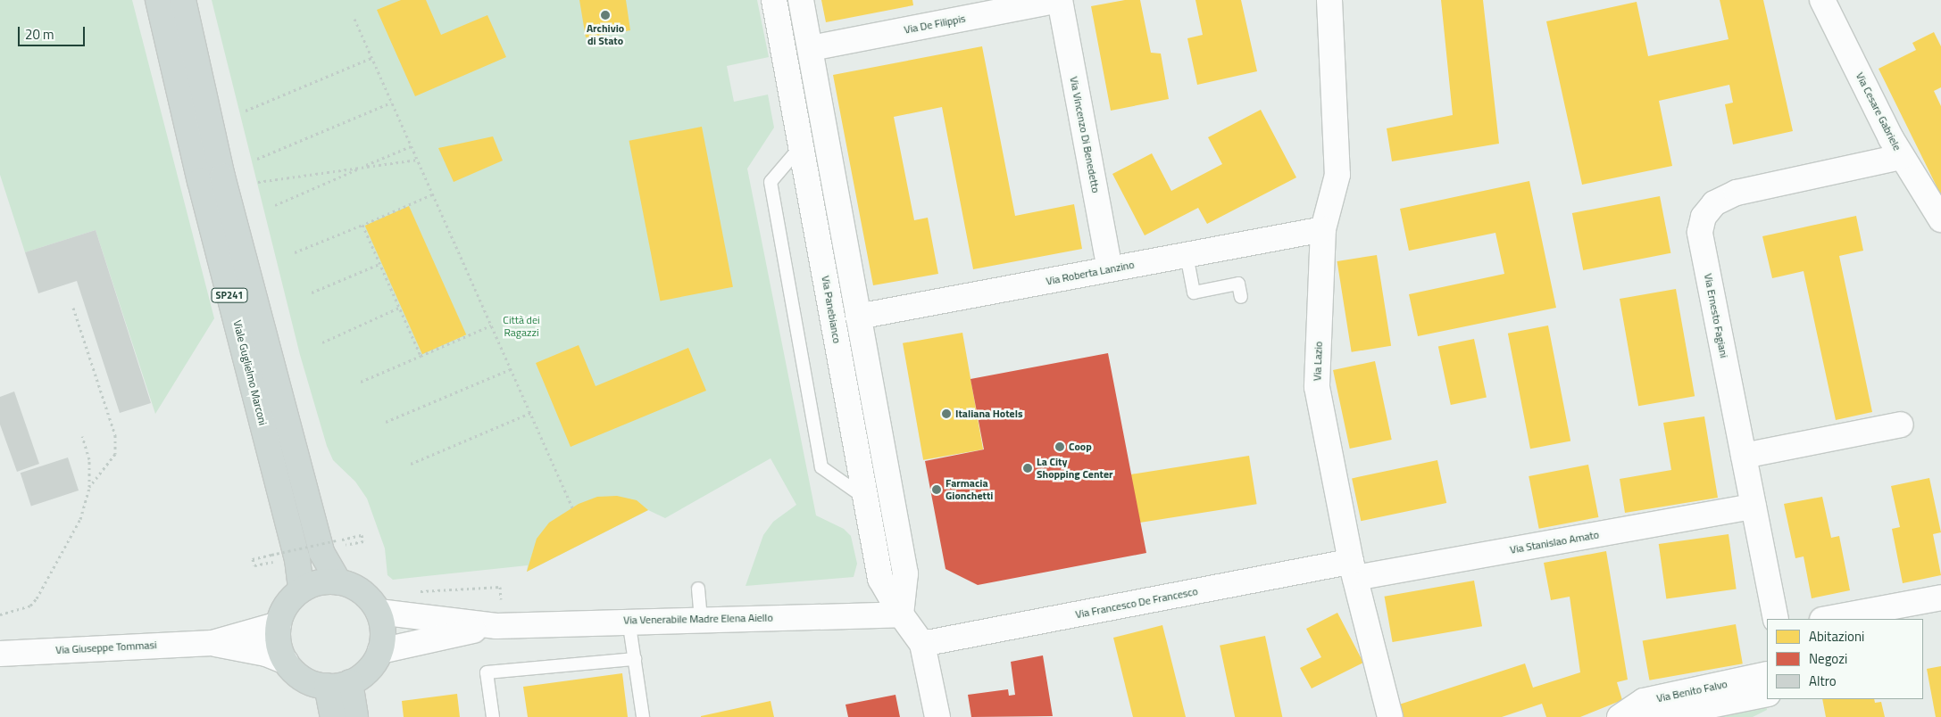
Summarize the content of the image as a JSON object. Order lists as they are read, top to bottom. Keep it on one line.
{"streets":{"main road":["SP241","Viale Guglielmo Marconi"],"street":["Via De Filippis","Via Cesare Gabriele","Via Vincenzo Di Benedetto","Via Roberta Lanzino","Via Panebianco","Via Ernesto Fagiani","Via Lazio","Via Stanislao Amato","Via Francesco De Francesco","Via Venerabile Madre Elena Aiello","Via Giuseppe Tommasi","Via Benito Falvo"]},"crossings":[["Via De Filippis","Via Vincenzo Di Benedetto"],["Via Cesare Gabriele","Via Ernesto Fagiani"],["Via Vincenzo Di Benedetto","Via Roberta Lanzino"],["Via Roberta Lanzino","Via Lazio"],["Via Panebianco","Via Francesco De Francesco"],["Via Panebianco","Via Venerabile Madre Elena Aiello"],["Via Ernesto Fagiani","Via Stanislao Amato"],["Via Lazio","Via Stanislao Amato"],["Via Lazio","Via Francesco De Francesco"],["Viale Guglielmo Marconi","Via Venerabile Madre Elena Aiello"],["Viale Guglielmo Marconi","Via Giuseppe Tommasi"],["Via Stanislao Amato","Via Francesco De Francesco"],["Via Venerabile Madre Elena Aiello","Via Giuseppe Tommasi"]],"parks":["Città dei Ragazzi"],"places":["Archivio di Stato","Italiana Hotels","Coop","La City Shopping Center","Farmacia Gionchetti"],"legend":["Abitazioni","Negozi","Altro"],"scale_bar":"20 m"}
